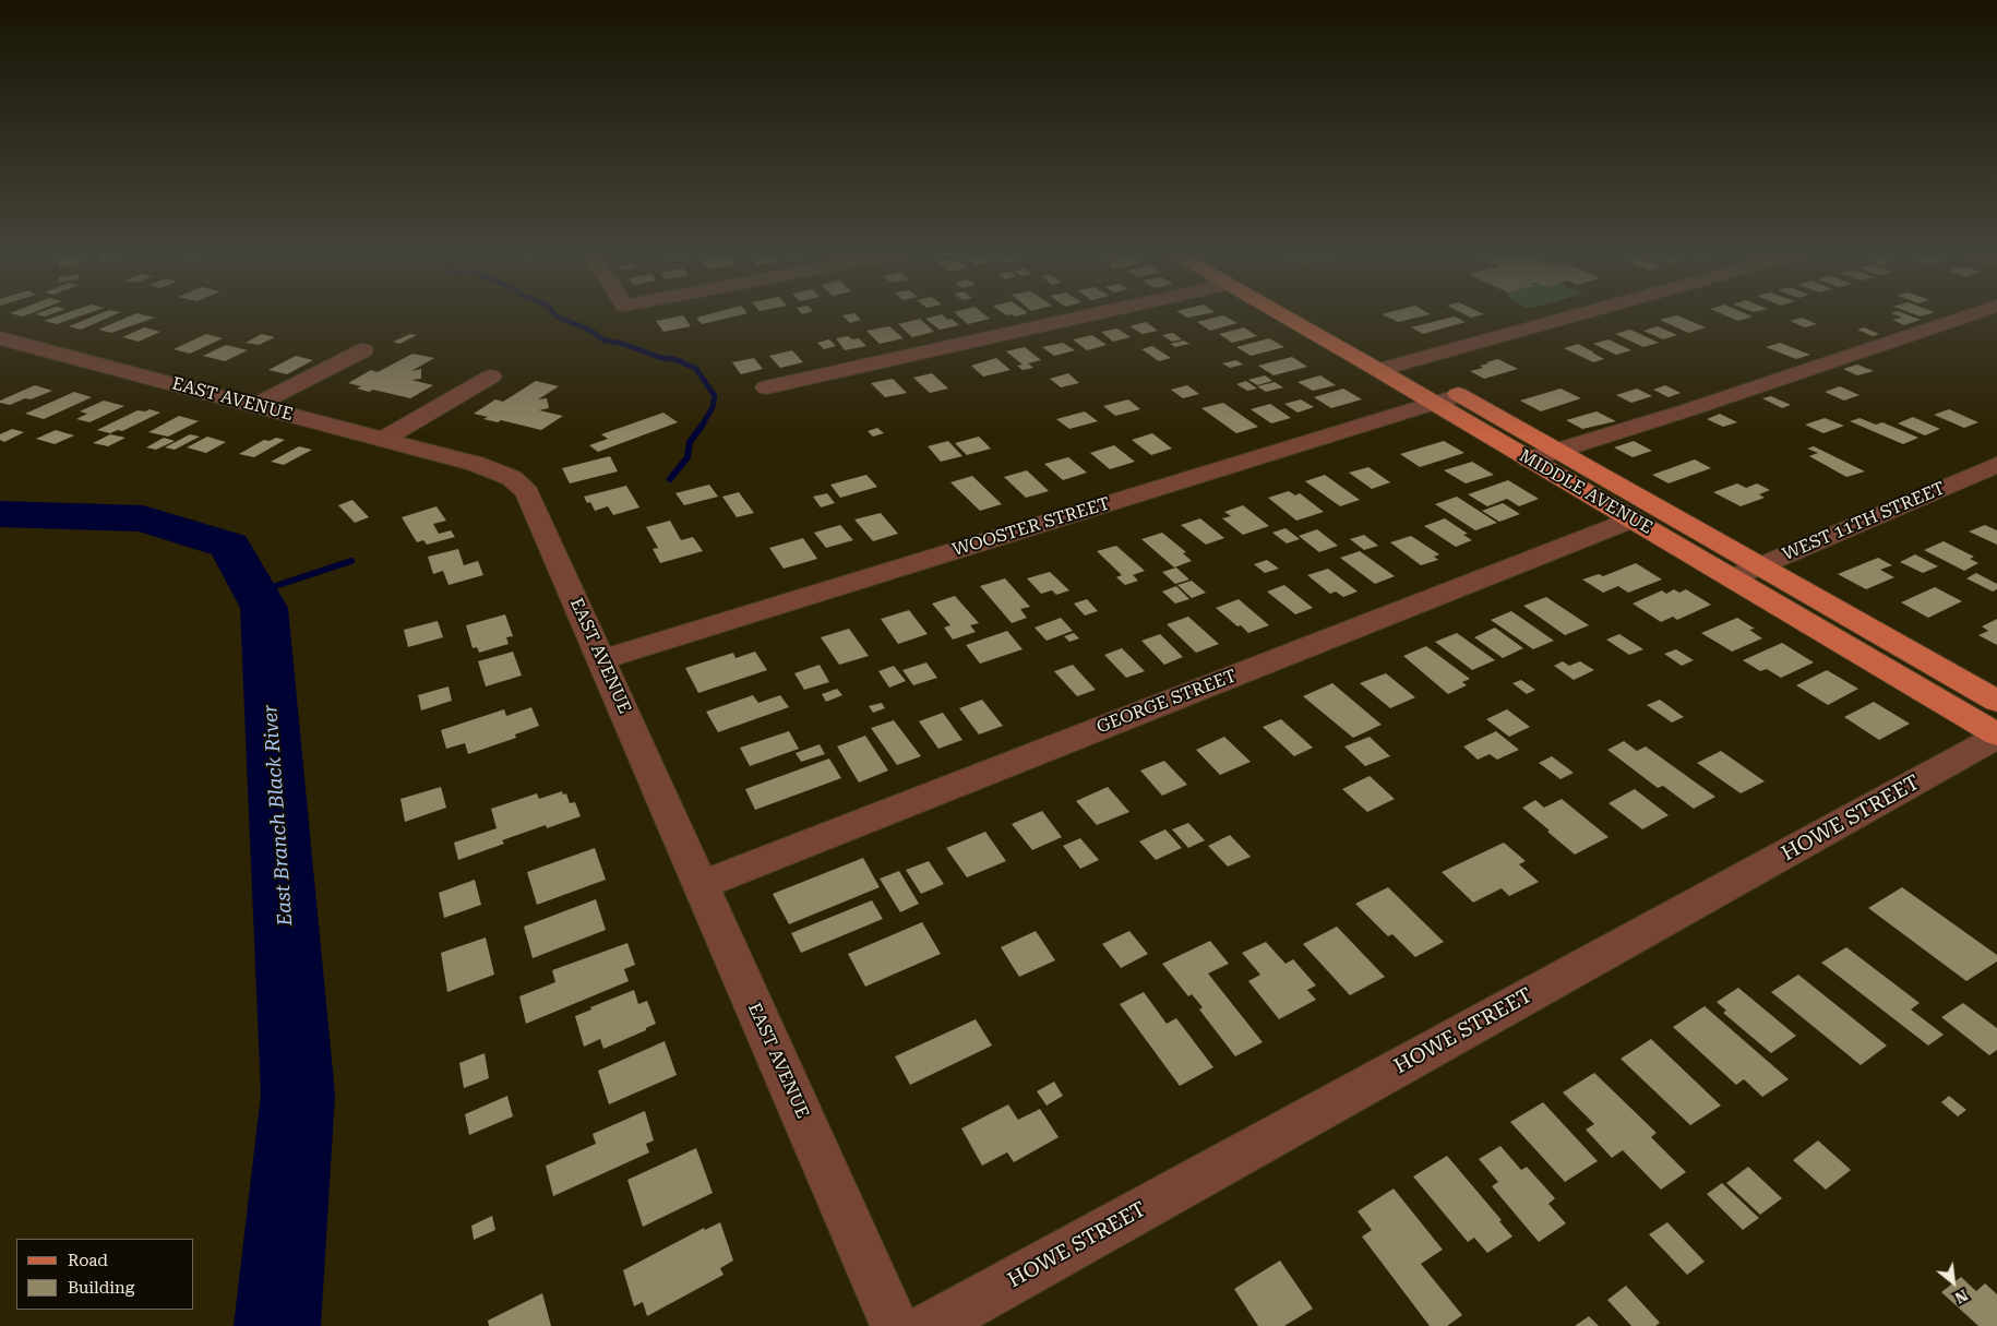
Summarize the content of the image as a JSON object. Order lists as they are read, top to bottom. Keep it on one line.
{"streets":{"main road":["MIDDLE AVENUE"],"street":["EAST AVENUE","WEST 11TH STREET","WOOSTER STREET","GEORGE STREET","HOWE STREET"]},"crossings":[["EAST AVENUE","WOOSTER STREET"],["EAST AVENUE","GEORGE STREET"],["MIDDLE AVENUE","WEST 11TH STREET"],["MIDDLE AVENUE","WOOSTER STREET"],["MIDDLE AVENUE","GEORGE STREET"],["MIDDLE AVENUE","HOWE STREET"]],"water":["East Branch Black River"],"legend":["Road","Building"],"north":"bottom right"}
